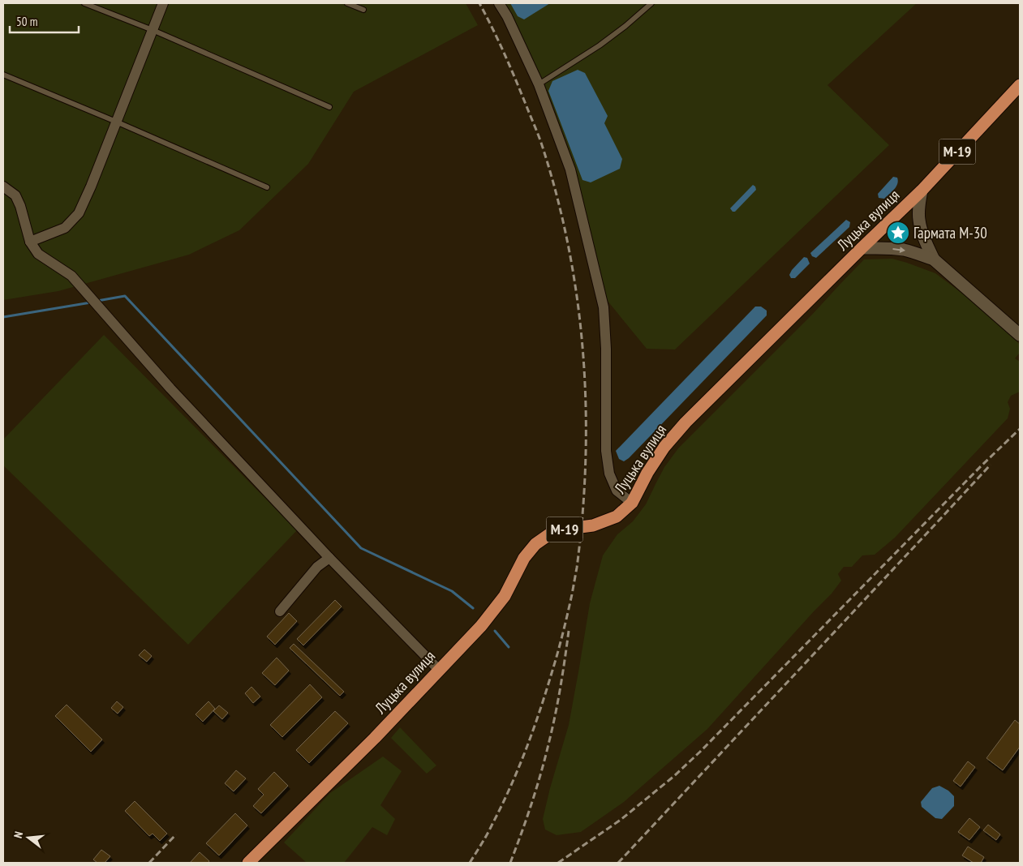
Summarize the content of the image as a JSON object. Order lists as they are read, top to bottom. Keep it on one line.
{"streets":{"highway":["М-19","Луцька вулиця"]},"places":{"place":["Гармата М-30"]},"scale_bar":"50 m","north":"left"}
